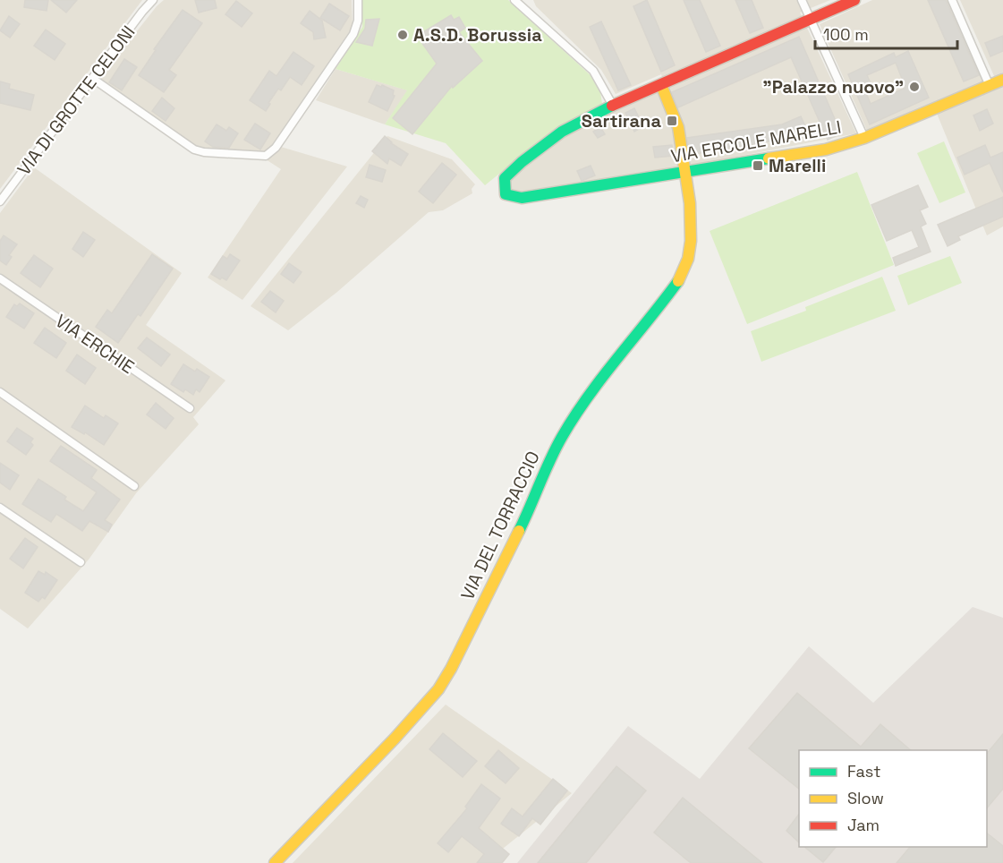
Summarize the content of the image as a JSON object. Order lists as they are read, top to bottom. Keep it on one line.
{"streets":{"street":["VIA DI GROTTE CELONI","VIA ERCOLE MARELLI","VIA ERCHIE","VIA DEL TORRACCIO"]},"crossings":[["VIA ERCOLE MARELLI","VIA DEL TORRACCIO"]],"places":{"other":["A.S.D. Borussia","\"Palazzo nuovo\""],"transit":["Sartirana","Marelli"]},"legend":["Fast","Slow","Jam"],"scale_bar":"100 m"}
